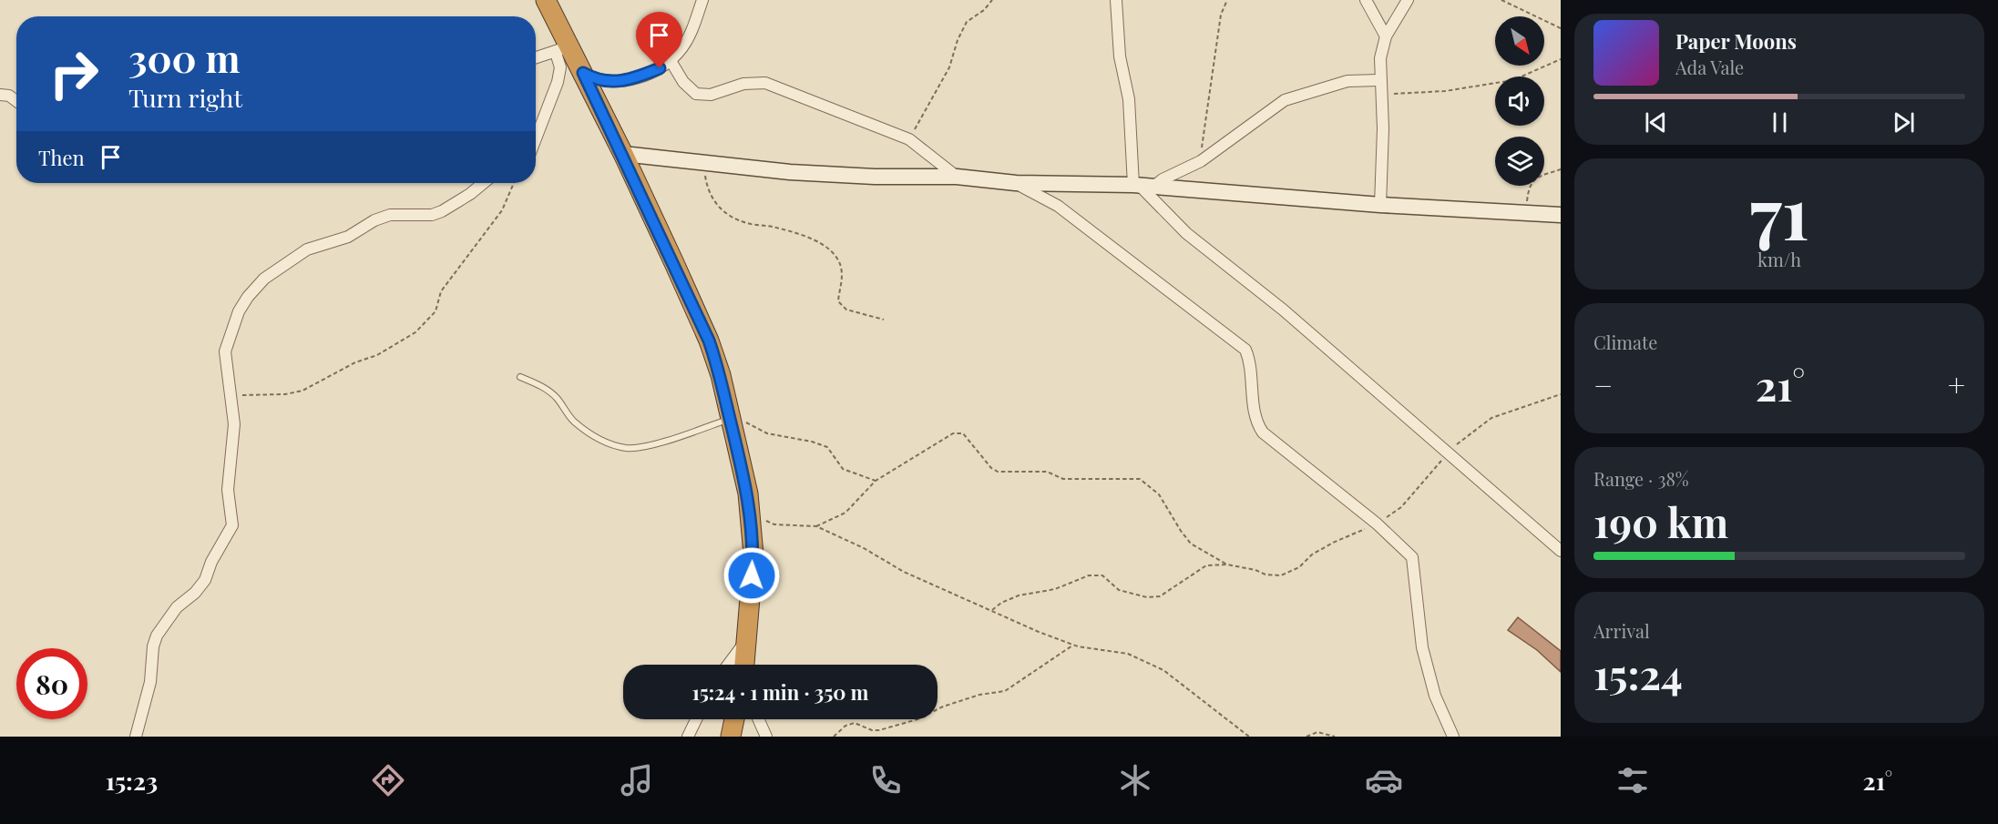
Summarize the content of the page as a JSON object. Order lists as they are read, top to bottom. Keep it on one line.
{"north":"bottom right","page":{"turn":["300 m","Turn right"],"song":["Paper Moons","Ada Vale"],"then":"Then","tile":[["71","km/h"],"Climate",["Range · 38%","190 km"],["Arrival","15:24"]],"heat":["−","21°","+"],"limit":"80","trip":"15:24 · 1 min · 350 m","tabs":["15:23","21°"]}}
